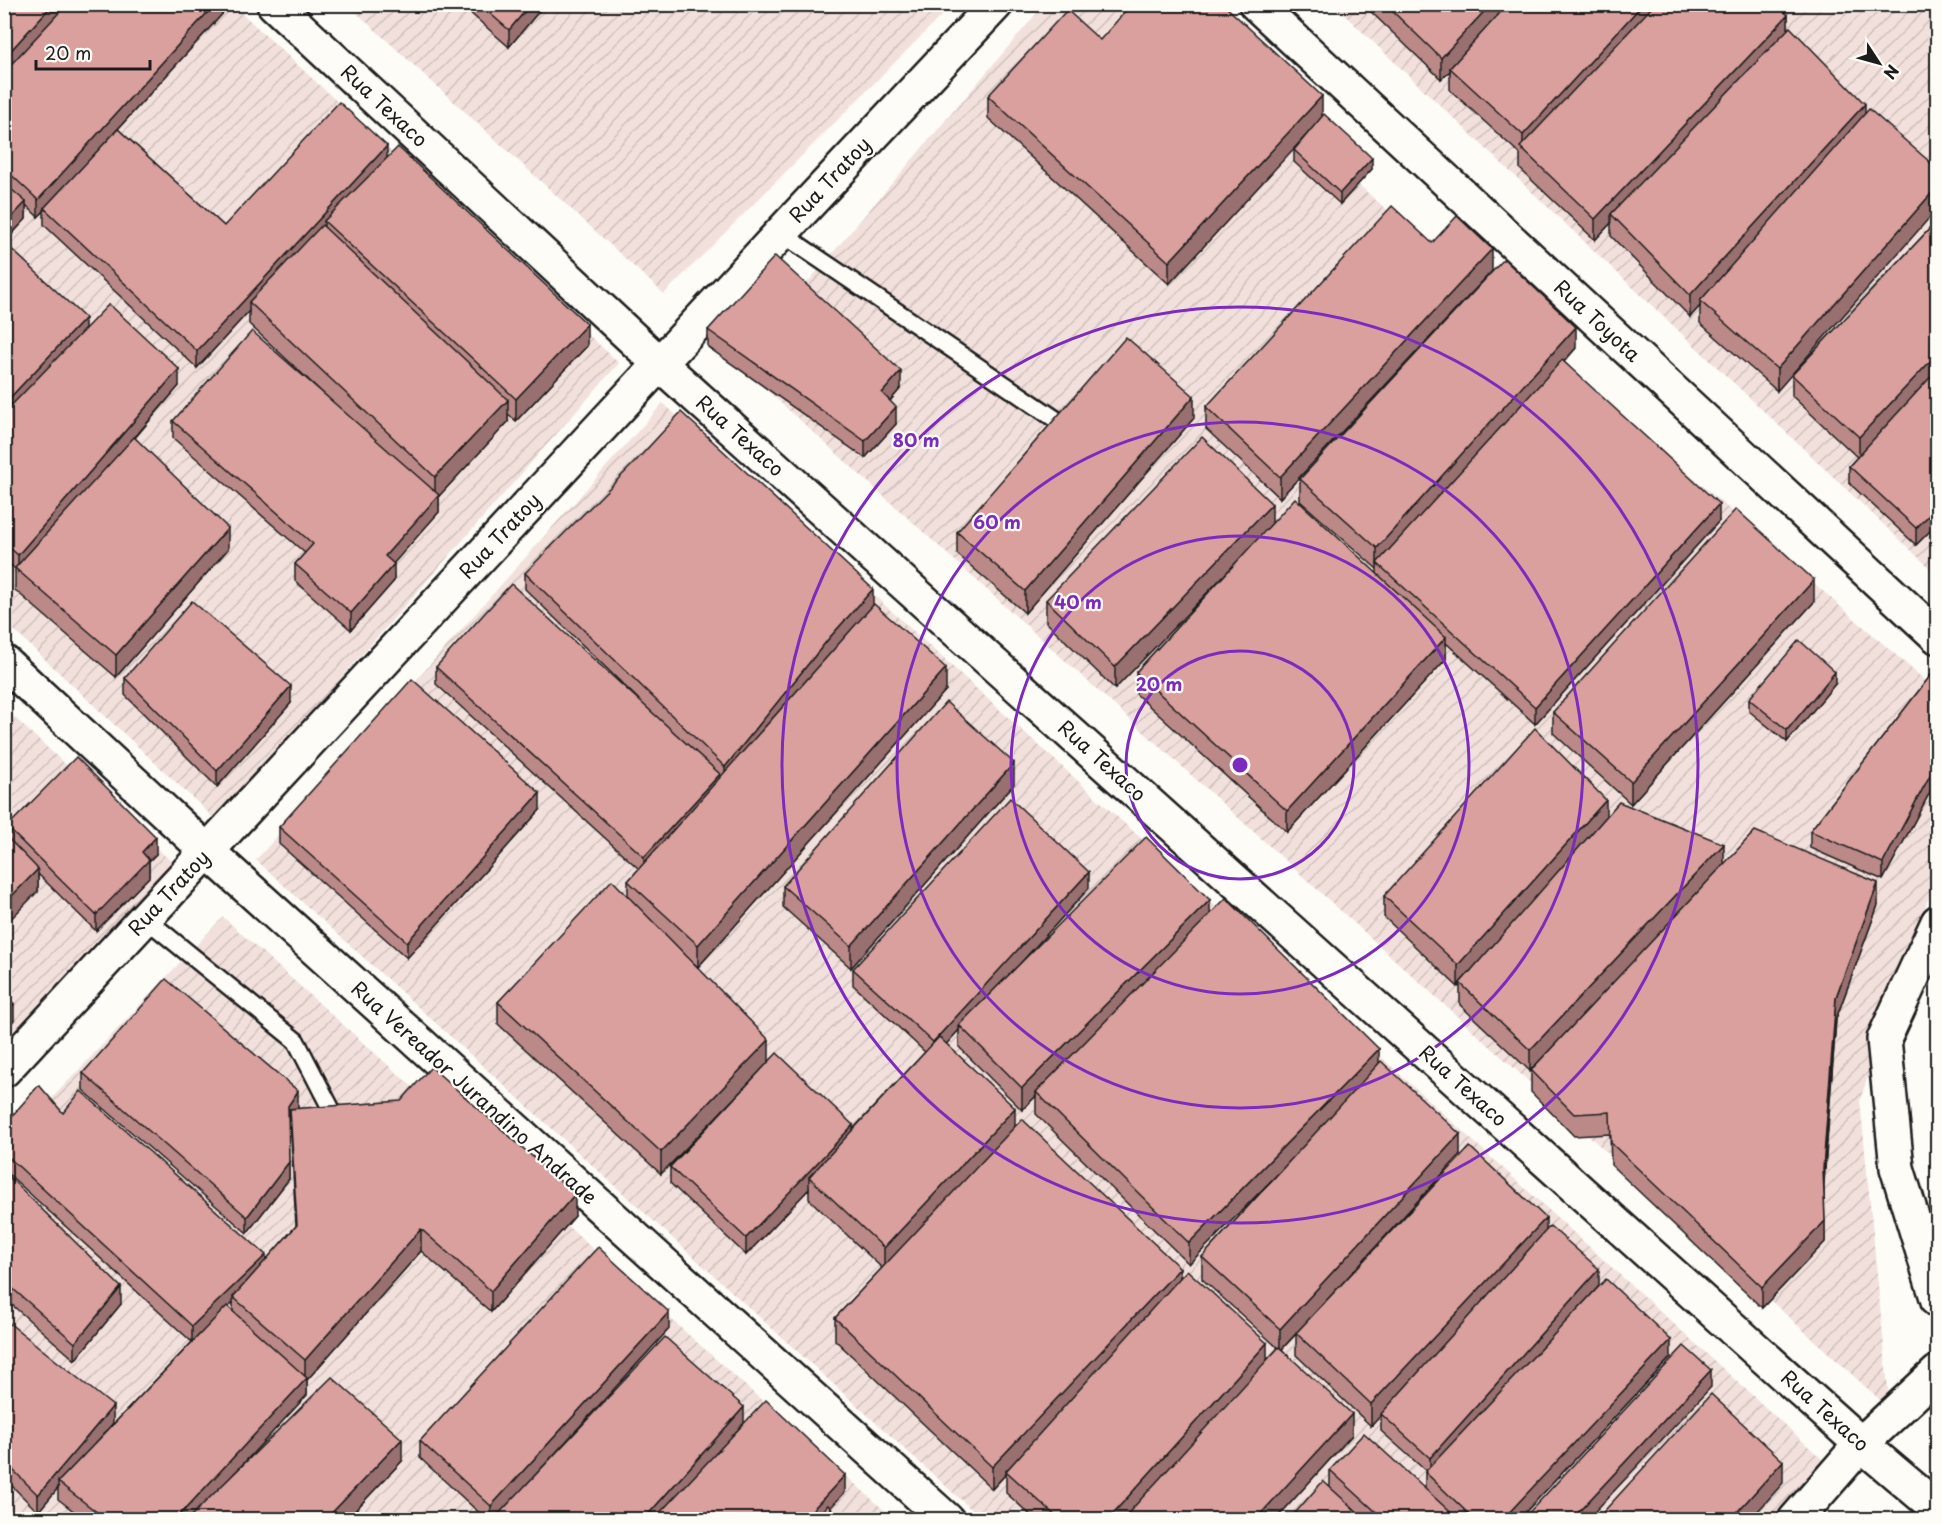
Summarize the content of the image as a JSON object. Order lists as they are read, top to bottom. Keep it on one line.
{"streets":{"street":["Rua Texaco","Rua Tratoy","Rua Toyota","Rua Vereador Jurandino Andrade"]},"crossings":[["Rua Texaco","Rua Tratoy"],["Rua Tratoy","Rua Vereador Jurandino Andrade"]],"scale_bar":"20 m","north":"bottom right","rings":["80 m","60 m","40 m","20 m"]}
